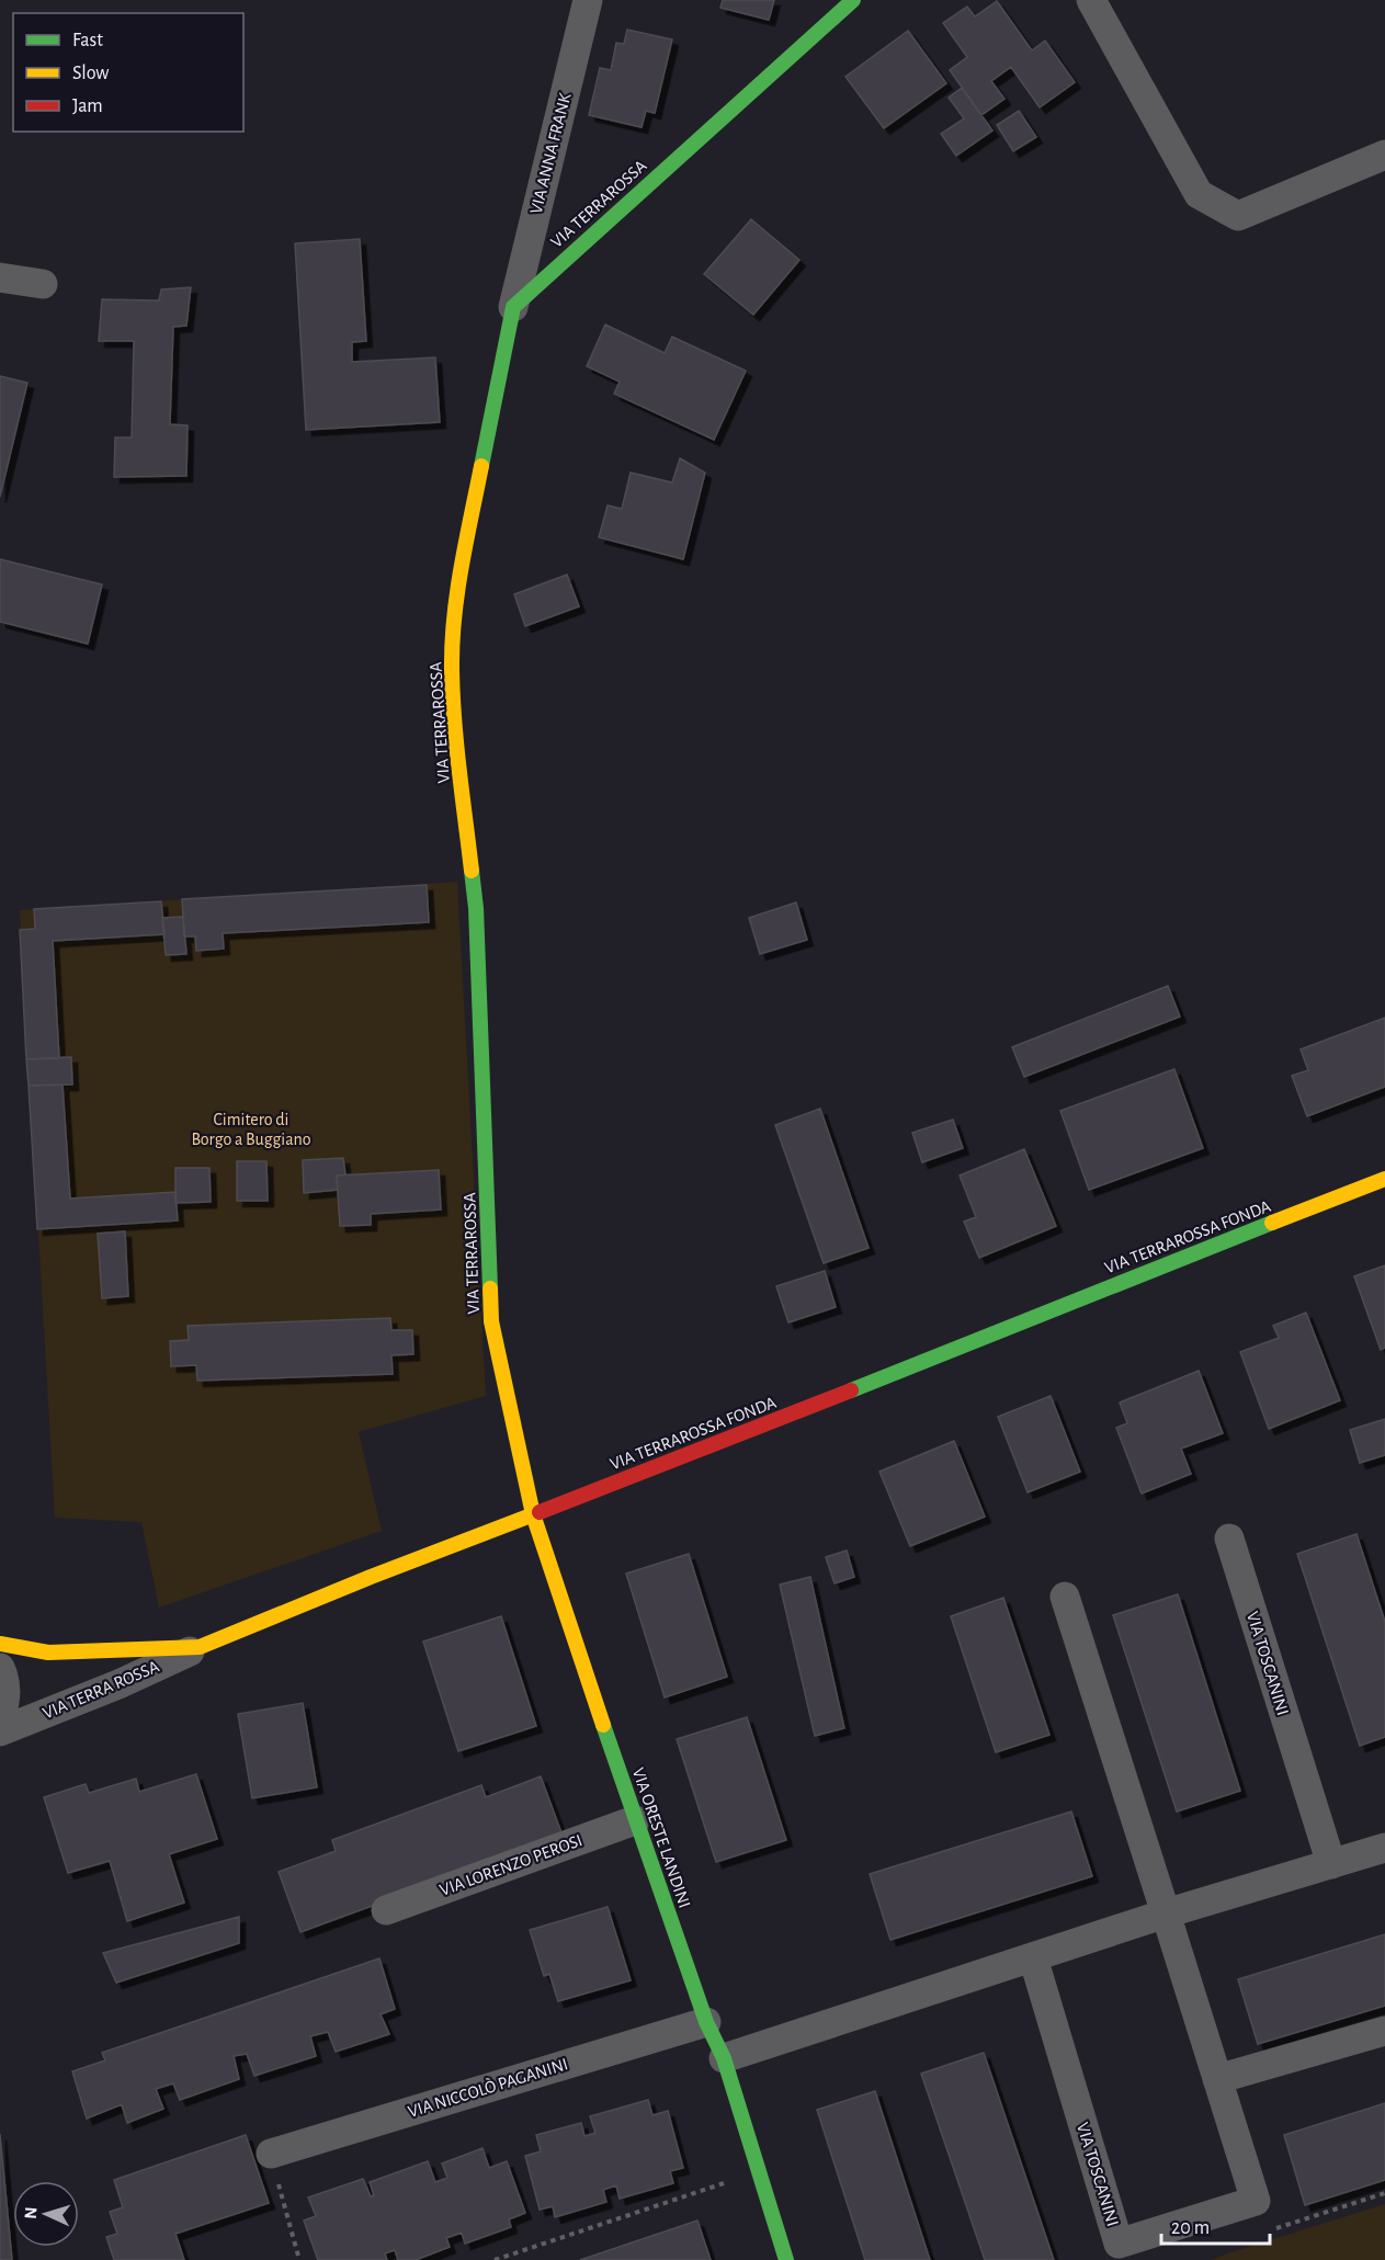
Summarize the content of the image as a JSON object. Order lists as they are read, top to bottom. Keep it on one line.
{"streets":{"street":["VIA ANNA FRANK","VIA TERRAROSSA","VIA TERRAROSSA FONDA","VIA TOSCANINI","VIA TERRA ROSSA","VIA ORESTE LANDINI","VIA LORENZO PEROSI","VIA NICCOLÒ PAGANINI"]},"crossings":[["VIA ANNA FRANK","VIA TERRAROSSA"],["VIA TERRAROSSA","VIA TERRAROSSA FONDA"],["VIA TERRAROSSA","VIA ORESTE LANDINI"],["VIA TERRAROSSA FONDA","VIA TERRA ROSSA"],["VIA TERRAROSSA FONDA","VIA ORESTE LANDINI"],["VIA ORESTE LANDINI","VIA LORENZO PEROSI"],["VIA ORESTE LANDINI","VIA NICCOLÒ PAGANINI"]],"parks":["Cimitero di Borgo a Buggiano"],"legend":["Fast","Slow","Jam"],"scale_bar":"20 m","north":"left"}
